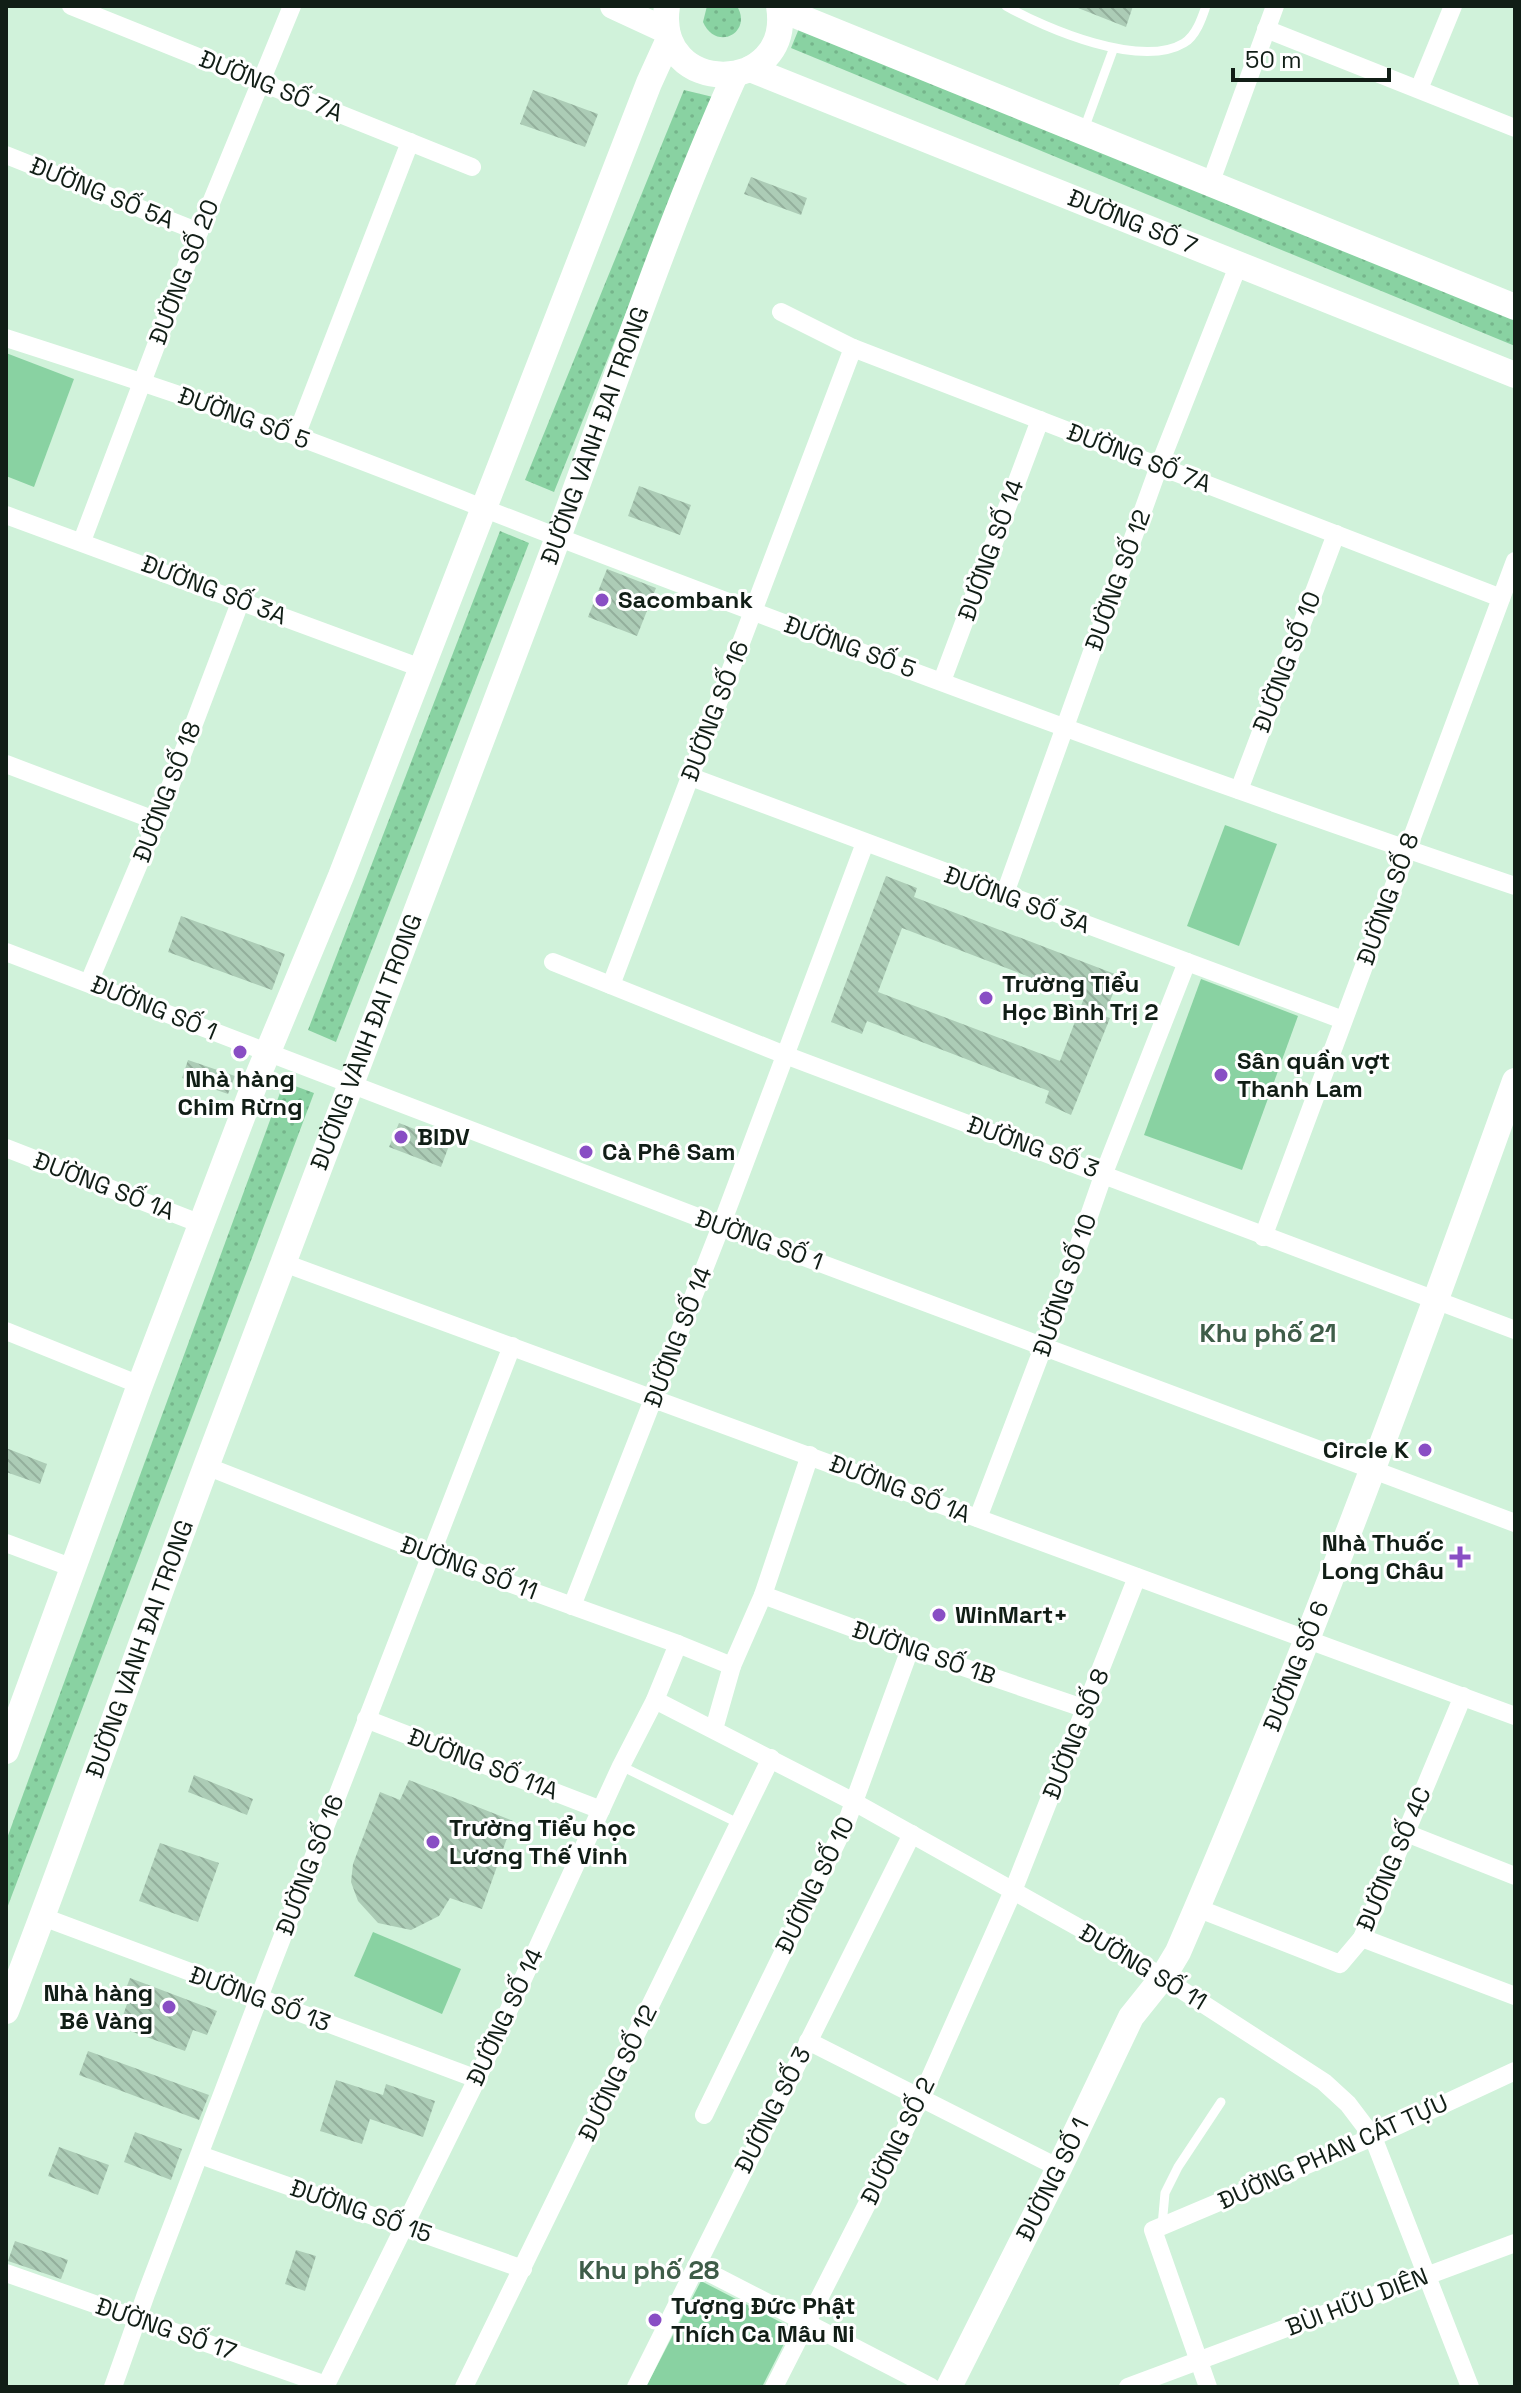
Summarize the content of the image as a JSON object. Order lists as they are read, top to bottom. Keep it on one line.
{"streets":{"street":["ĐƯỜNG SỐ 7A","ĐƯỜNG SỐ 5A","ĐƯỜNG SỐ 7","ĐƯỜNG SỐ 20","ĐƯỜNG SỐ 5","ĐƯỜNG VÀNH ĐAI TRONG","ĐƯỜNG SỐ 14","ĐƯỜNG SỐ 12","ĐƯỜNG SỐ 3A","ĐƯỜNG SỐ 10","ĐƯỜNG SỐ 16","ĐƯỜNG SỐ 18","ĐƯỜNG SỐ 8","ĐƯỜNG SỐ 1","ĐƯỜNG SỐ 3","ĐƯỜNG SỐ 1A","ĐƯỜNG SỐ 11","ĐƯỜNG SỐ 1B","ĐƯỜNG SỐ 6","ĐƯỜNG SỐ 11A","ĐƯỜNG SỐ 4C","ĐƯỜNG SỐ 13","ĐƯỜNG SỐ 2","ĐƯỜNG PHAN CÁT TỰU","ĐƯỜNG SỐ 15","BÙI HỮU DIÊN","ĐƯỜNG SỐ 17"]},"crossings":[["ĐƯỜNG SỐ 7A","ĐƯỜNG SỐ 20"],["ĐƯỜNG SỐ 7A","ĐƯỜNG SỐ 14"],["ĐƯỜNG SỐ 7A","ĐƯỜNG SỐ 12"],["ĐƯỜNG SỐ 7A","ĐƯỜNG SỐ 10"],["ĐƯỜNG SỐ 7A","ĐƯỜNG SỐ 16"],["ĐƯỜNG SỐ 7A","ĐƯỜNG SỐ 8"],["ĐƯỜNG SỐ 5A","ĐƯỜNG SỐ 20"],["ĐƯỜNG SỐ 7","ĐƯỜNG VÀNH ĐAI TRONG"],["ĐƯỜNG SỐ 7","ĐƯỜNG SỐ 12"],["ĐƯỜNG SỐ 20","ĐƯỜNG SỐ 5"],["ĐƯỜNG SỐ 20","ĐƯỜNG SỐ 3A"],["ĐƯỜNG SỐ 5","ĐƯỜNG VÀNH ĐAI TRONG"],["ĐƯỜNG SỐ 5","ĐƯỜNG SỐ 14"],["ĐƯỜNG SỐ 5","ĐƯỜNG SỐ 12"],["ĐƯỜNG SỐ 5","ĐƯỜNG SỐ 10"],["ĐƯỜNG SỐ 5","ĐƯỜNG SỐ 16"],["ĐƯỜNG SỐ 5","ĐƯỜNG SỐ 8"],["ĐƯỜNG VÀNH ĐAI TRONG","ĐƯỜNG SỐ 1"],["ĐƯỜNG VÀNH ĐAI TRONG","ĐƯỜNG SỐ 1A"],["ĐƯỜNG VÀNH ĐAI TRONG","ĐƯỜNG SỐ 11"],["ĐƯỜNG VÀNH ĐAI TRONG","ĐƯỜNG SỐ 13"],["ĐƯỜNG SỐ 14","ĐƯỜNG SỐ 3A"],["ĐƯỜNG SỐ 14","ĐƯỜNG SỐ 1"],["ĐƯỜNG SỐ 14","ĐƯỜNG SỐ 3"],["ĐƯỜNG SỐ 14","ĐƯỜNG SỐ 1A"],["ĐƯỜNG SỐ 14","ĐƯỜNG SỐ 11"],["ĐƯỜNG SỐ 14","ĐƯỜNG SỐ 11A"],["ĐƯỜNG SỐ 14","ĐƯỜNG SỐ 13"],["ĐƯỜNG SỐ 14","ĐƯỜNG SỐ 15"],["ĐƯỜNG SỐ 14","ĐƯỜNG SỐ 17"],["ĐƯỜNG SỐ 12","ĐƯỜNG SỐ 3A"],["ĐƯỜNG SỐ 12","ĐƯỜNG SỐ 11"],["ĐƯỜNG SỐ 12","ĐƯỜNG SỐ 15"],["ĐƯỜNG SỐ 3A","ĐƯỜNG SỐ 10"],["ĐƯỜNG SỐ 3A","ĐƯỜNG SỐ 16"],["ĐƯỜNG SỐ 3A","ĐƯỜNG SỐ 18"],["ĐƯỜNG SỐ 3A","ĐƯỜNG SỐ 8"],["ĐƯỜNG SỐ 10","ĐƯỜNG SỐ 1"],["ĐƯỜNG SỐ 10","ĐƯỜNG SỐ 3"],["ĐƯỜNG SỐ 10","ĐƯỜNG SỐ 1A"],["ĐƯỜNG SỐ 10","ĐƯỜNG SỐ 11"],["ĐƯỜNG SỐ 10","ĐƯỜNG SỐ 1B"],["ĐƯỜNG SỐ 16","ĐƯỜNG SỐ 3"],["ĐƯỜNG SỐ 16","ĐƯỜNG SỐ 1A"],["ĐƯỜNG SỐ 16","ĐƯỜNG SỐ 11"],["ĐƯỜNG SỐ 16","ĐƯỜNG SỐ 11A"],["ĐƯỜNG SỐ 16","ĐƯỜNG SỐ 13"],["ĐƯỜNG SỐ 16","ĐƯỜNG SỐ 15"],["ĐƯỜNG SỐ 16","ĐƯỜNG SỐ 17"],["ĐƯỜNG SỐ 18","ĐƯỜNG SỐ 1"],["ĐƯỜNG SỐ 8","ĐƯỜNG SỐ 3"],["ĐƯỜNG SỐ 8","ĐƯỜNG SỐ 1A"],["ĐƯỜNG SỐ 8","ĐƯỜNG SỐ 11"],["ĐƯỜNG SỐ 8","ĐƯỜNG SỐ 1B"],["ĐƯỜNG SỐ 8","ĐƯỜNG SỐ 2"],["ĐƯỜNG SỐ 1","ĐƯỜNG SỐ 11"],["ĐƯỜNG SỐ 1","ĐƯỜNG SỐ 6"],["ĐƯỜNG SỐ 3","ĐƯỜNG SỐ 11"],["ĐƯỜNG SỐ 3","ĐƯỜNG SỐ 6"],["ĐƯỜNG SỐ 1A","ĐƯỜNG SỐ 6"],["ĐƯỜNG SỐ 1A","ĐƯỜNG SỐ 4C"],["ĐƯỜNG SỐ 11","ĐƯỜNG SỐ 6"],["ĐƯỜNG SỐ 11","ĐƯỜNG SỐ 2"],["ĐƯỜNG SỐ 11","ĐƯỜNG PHAN CÁT TỰU"],["ĐƯỜNG SỐ 11","BÙI HỮU DIÊN"],["ĐƯỜNG SỐ 6","ĐƯỜNG SỐ 4C"]],"districts":["Khu phố 21","Khu phố 28"],"places":{"other":["Sacombank","Trường Tiểu Học Bình Trị 2","Nhà hàng Chim Rừng","Sân quần vợt Thanh Lam","BIDV","Cà Phê Sam","Circle K","WinMart+","Trường Tiểu học Lương Thế Vinh","Nhà hàng Bê Vàng","Tượng Đức Phật Thích Ca Mâu Ni"],"health":["Nhà Thuốc Long Châu"]},"scale_bar":"50 m"}
